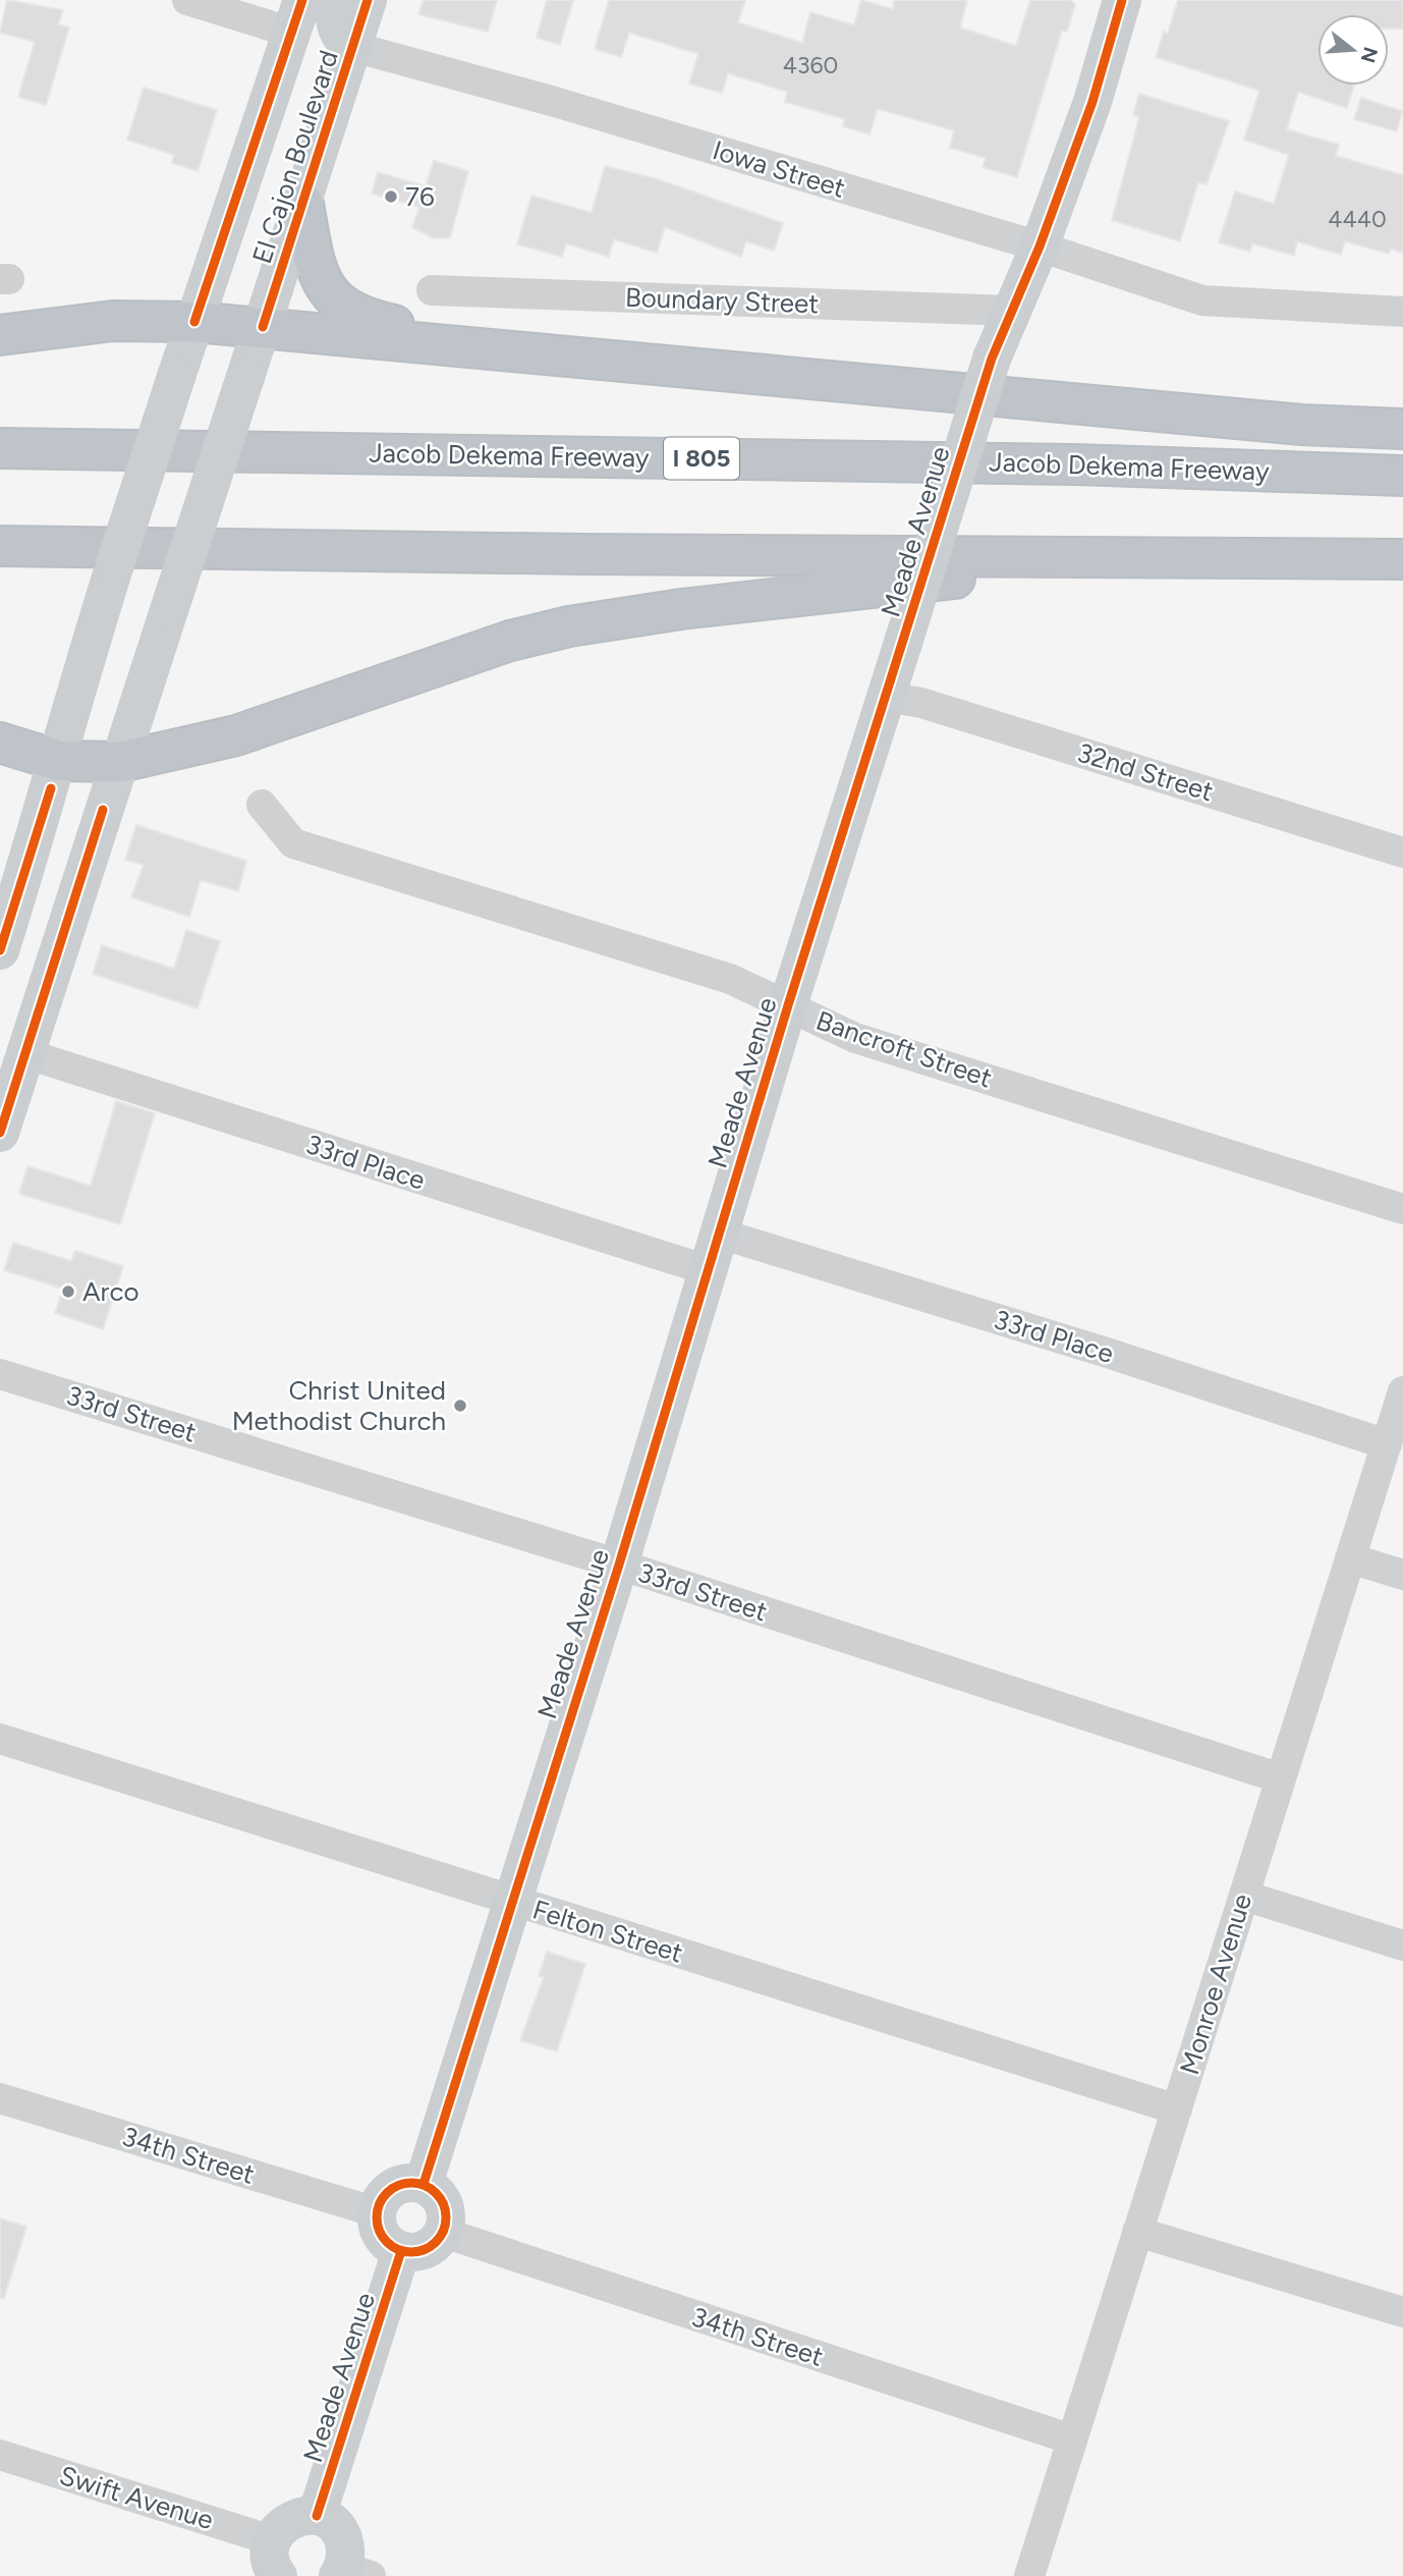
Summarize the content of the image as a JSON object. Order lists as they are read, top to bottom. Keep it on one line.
{"streets":{"highway":["Jacob Dekema Freeway","I 805"],"main road":["El Cajon Boulevard","Meade Avenue"],"street":["Iowa Street","Boundary Street","32nd Street","Bancroft Street","33rd Place","33rd Street","Felton Street","Monroe Avenue","34th Street","Swift Avenue"]},"crossings":[["El Cajon Boulevard","Iowa Street"],["El Cajon Boulevard","33rd Place"],["Iowa Street","Meade Avenue"],["Boundary Street","Meade Avenue"],["Meade Avenue","32nd Street"],["Meade Avenue","Bancroft Street"],["Meade Avenue","33rd Place"],["Meade Avenue","33rd Street"],["Meade Avenue","Felton Street"],["Meade Avenue","34th Street"],["33rd Place","Monroe Avenue"],["33rd Street","Monroe Avenue"],["Felton Street","Monroe Avenue"],["Monroe Avenue","34th Street"]],"places":["76","Arco","Christ United Methodist Church"],"house_numbers":["4360","4440"],"north":"right"}
